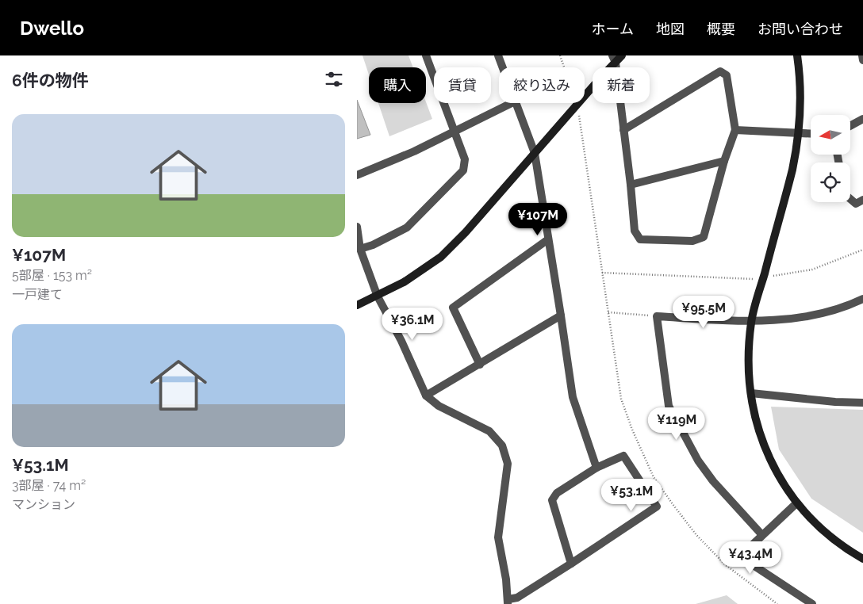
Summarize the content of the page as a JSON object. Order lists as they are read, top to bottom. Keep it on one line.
{"north":"left","page":{"header":"Dwello","nav":["ホーム","地図","概要","お問い合わせ"],"heading":"6件の物件","chip":["購入","賃貸","絞り込み","新着"],"list":[{"name":"¥107M","note":"5部屋 · 153 m² · 一戸建て"},{"name":"¥53.1M","note":"3部屋 · 74 m² · マンション"}],"price":["¥107M","¥95.5M","¥36.1M","¥119M","¥53.1M","¥43.4M"]}}
